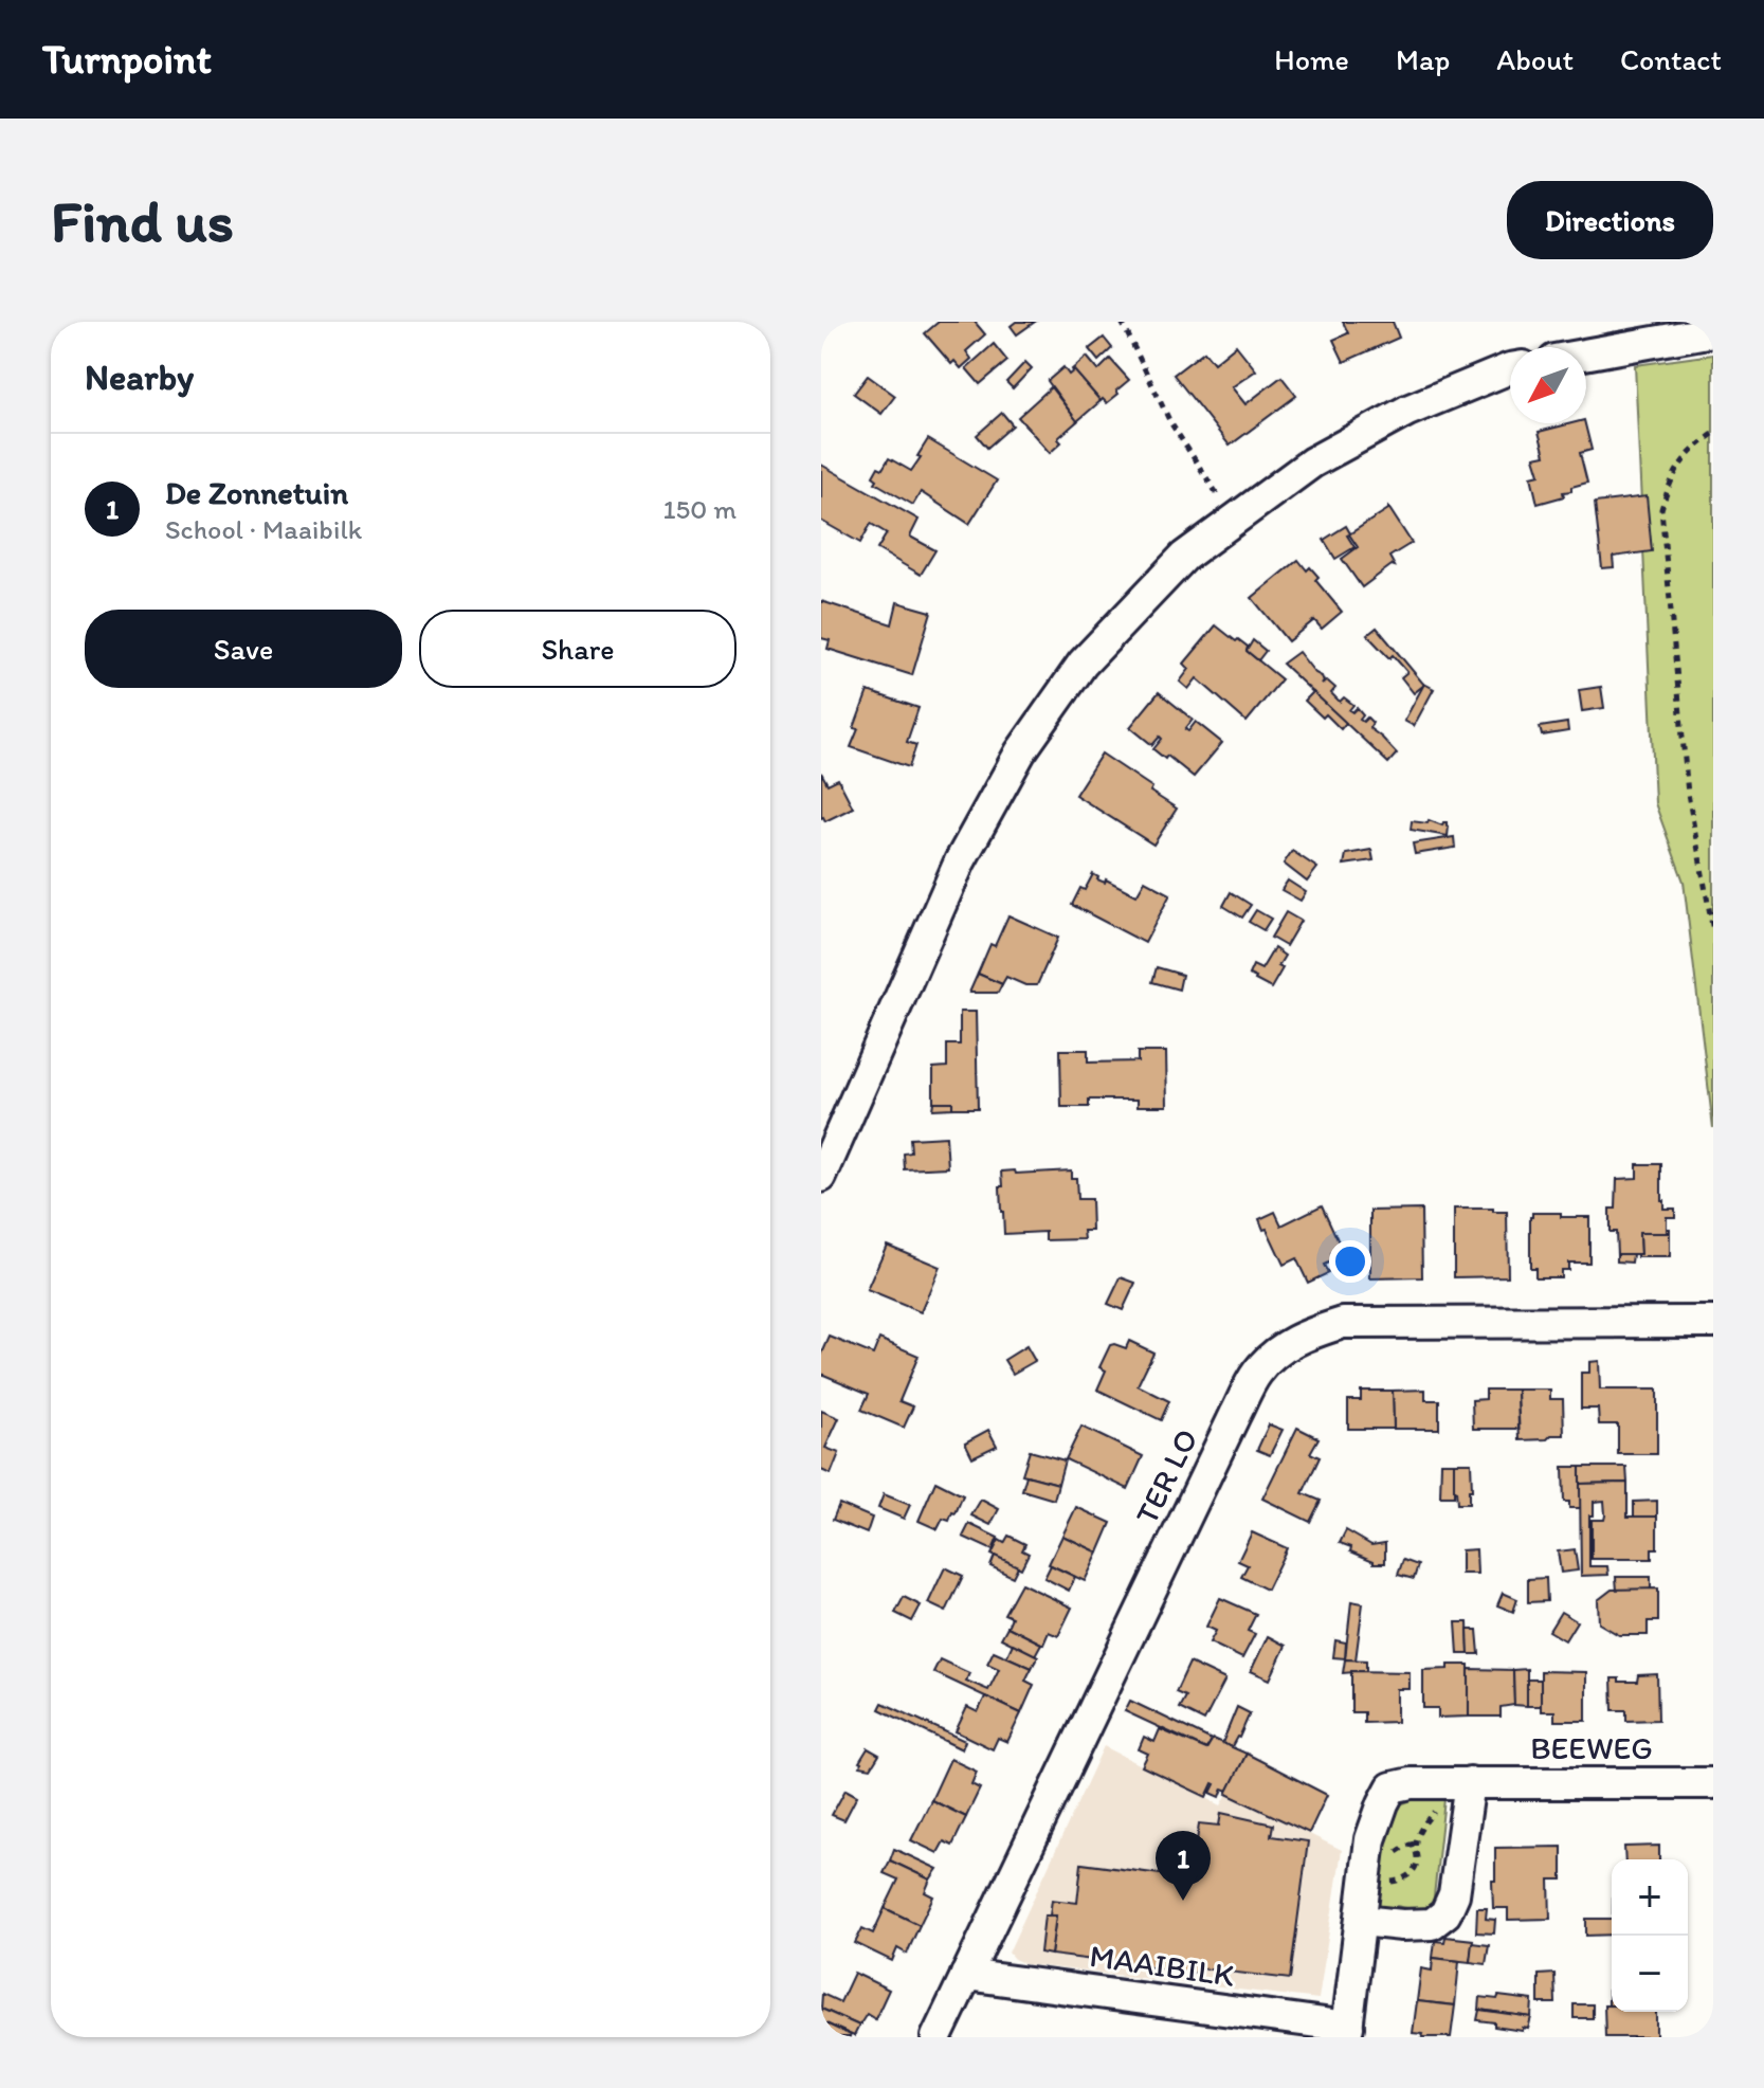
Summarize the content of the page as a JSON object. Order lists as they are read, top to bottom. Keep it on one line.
{"streets":{"street":["TER LO","BEEWEG","MAAIBILK"]},"crossings":[["TER LO","MAAIBILK"],["BEEWEG","MAAIBILK"]],"north":"bottom left","page":{"header":"Turnpoint","nav":["Home","Map","About","Contact"],"buttons":["Directions",["Save","Share"]],"title":"Find us","heading":"Nearby","list":[{"mark":"1","name":"De Zonnetuin","note":"School · Maaibilk","value":"150 m"}],"pins":"1","map_buttons":["+","−"]}}
